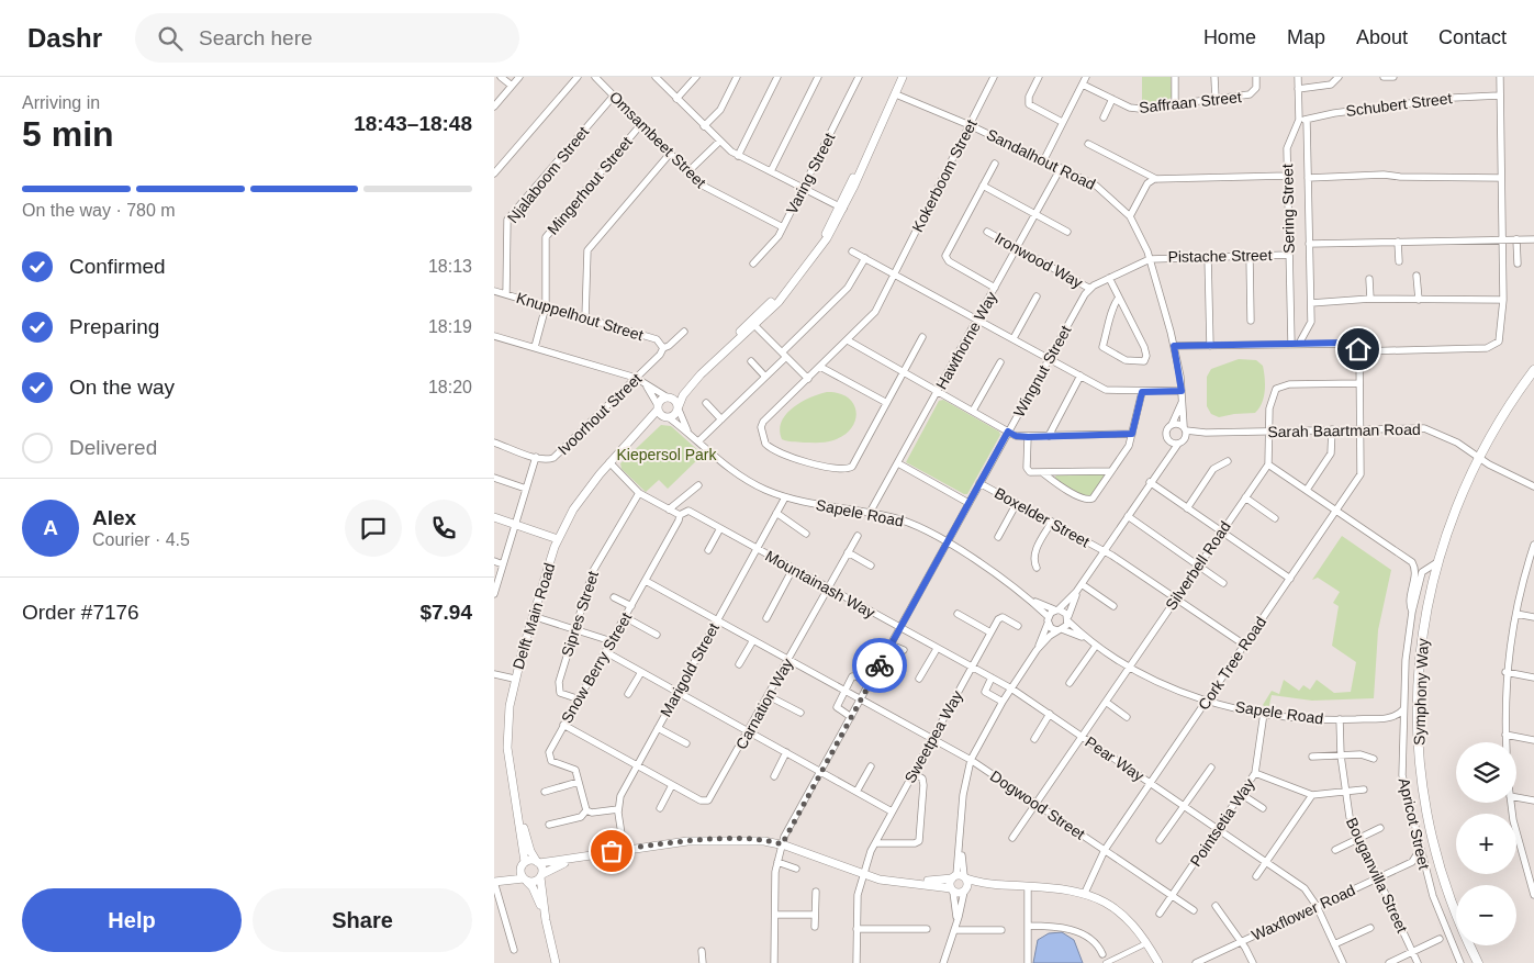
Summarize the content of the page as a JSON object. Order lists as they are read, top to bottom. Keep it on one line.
{"streets":{"main road":["Symphony Way"],"street":["Saffraan Street","Schubert Street","Omsambeet Street","Sandalhout Road","Varing Street","Njalaboom Street","Kokerboom Street","Mingerhout Street","Sering Street","Pistache Street","Ironwood Way","Knuppelhout Street","Hawthorne Way","Wingnut Street","Ivoorhout Street","Sarah Baartman Road","Sapele Road","Boxelder Street","Silverbell Road","Mountainash Way","Sipres Street","Delft Main Road","Cork Tree Road","Snow Berry Street","Marigold Street","Carnation Way","Sweetpea Way","Pear Way","Dogwood Street","Pointsetia Way","Apricot Street","Bouganvilla Street","Waxflower Road"]},"crossings":[["Schubert Street","Sering Street"],["Omsambeet Street","Varing Street"],["Omsambeet Street","Njalaboom Street"],["Omsambeet Street","Mingerhout Street"],["Sandalhout Road","Kokerboom Street"],["Sandalhout Road","Pistache Street"],["Sandalhout Road","Hawthorne Way"],["Njalaboom Street","Knuppelhout Street"],["Mingerhout Street","Knuppelhout Street"],["Sering Street","Pistache Street"],["Ironwood Way","Hawthorne Way"],["Ironwood Way","Wingnut Street"],["Knuppelhout Street","Ivoorhout Street"],["Hawthorne Way","Sapele Road"],["Wingnut Street","Sapele Road"],["Wingnut Street","Boxelder Street"],["Wingnut Street","Mountainash Way"],["Wingnut Street","Dogwood Street"],["Sarah Baartman Road","Cork Tree Road"],["Sarah Baartman Road","Symphony Way"],["Sapele Road","Silverbell Road"],["Sapele Road","Delft Main Road"],["Sapele Road","Cork Tree Road"],["Sapele Road","Marigold Street"],["Sapele Road","Pointsetia Way"],["Sapele Road","Apricot Street"],["Sapele Road","Bouganvilla Street"],["Boxelder Street","Silverbell Road"],["Boxelder Street","Cork Tree Road"],["Silverbell Road","Pear Way"],["Silverbell Road","Dogwood Street"],["Mountainash Way","Marigold Street"],["Mountainash Way","Carnation Way"],["Mountainash Way","Sweetpea Way"],["Mountainash Way","Pear Way"],["Sipres Street","Snow Berry Street"],["Cork Tree Road","Pear Way"],["Cork Tree Road","Dogwood Street"],["Cork Tree Road","Apricot Street"],["Snow Berry Street","Carnation Way"],["Snow Berry Street","Dogwood Street"],["Marigold Street","Carnation Way"],["Marigold Street","Dogwood Street"],["Symphony Way","Apricot Street"],["Carnation Way","Dogwood Street"],["Sweetpea Way","Dogwood Street"],["Pear Way","Pointsetia Way"],["Pear Way","Waxflower Road"],["Dogwood Street","Pointsetia Way"],["Bouganvilla Street","Waxflower Road"]],"parks":["Kiepersol Park"],"page":{"header":"Dashr","search":"Search here","nav":["Home","Map","About","Contact"],"heading":["5 min","Arriving in","18:43–18:48"],"panel":["Alex","Courier · 4.5","Order #7176","$7.94"],"bar":"On the way · 780 m","list":[["Confirmed","18:13"],["Preparing","18:19"],["On the way","18:20"],"Delivered"],"round":"A","map_buttons":["+","−"],"buttons":["Help","Share"]}}
